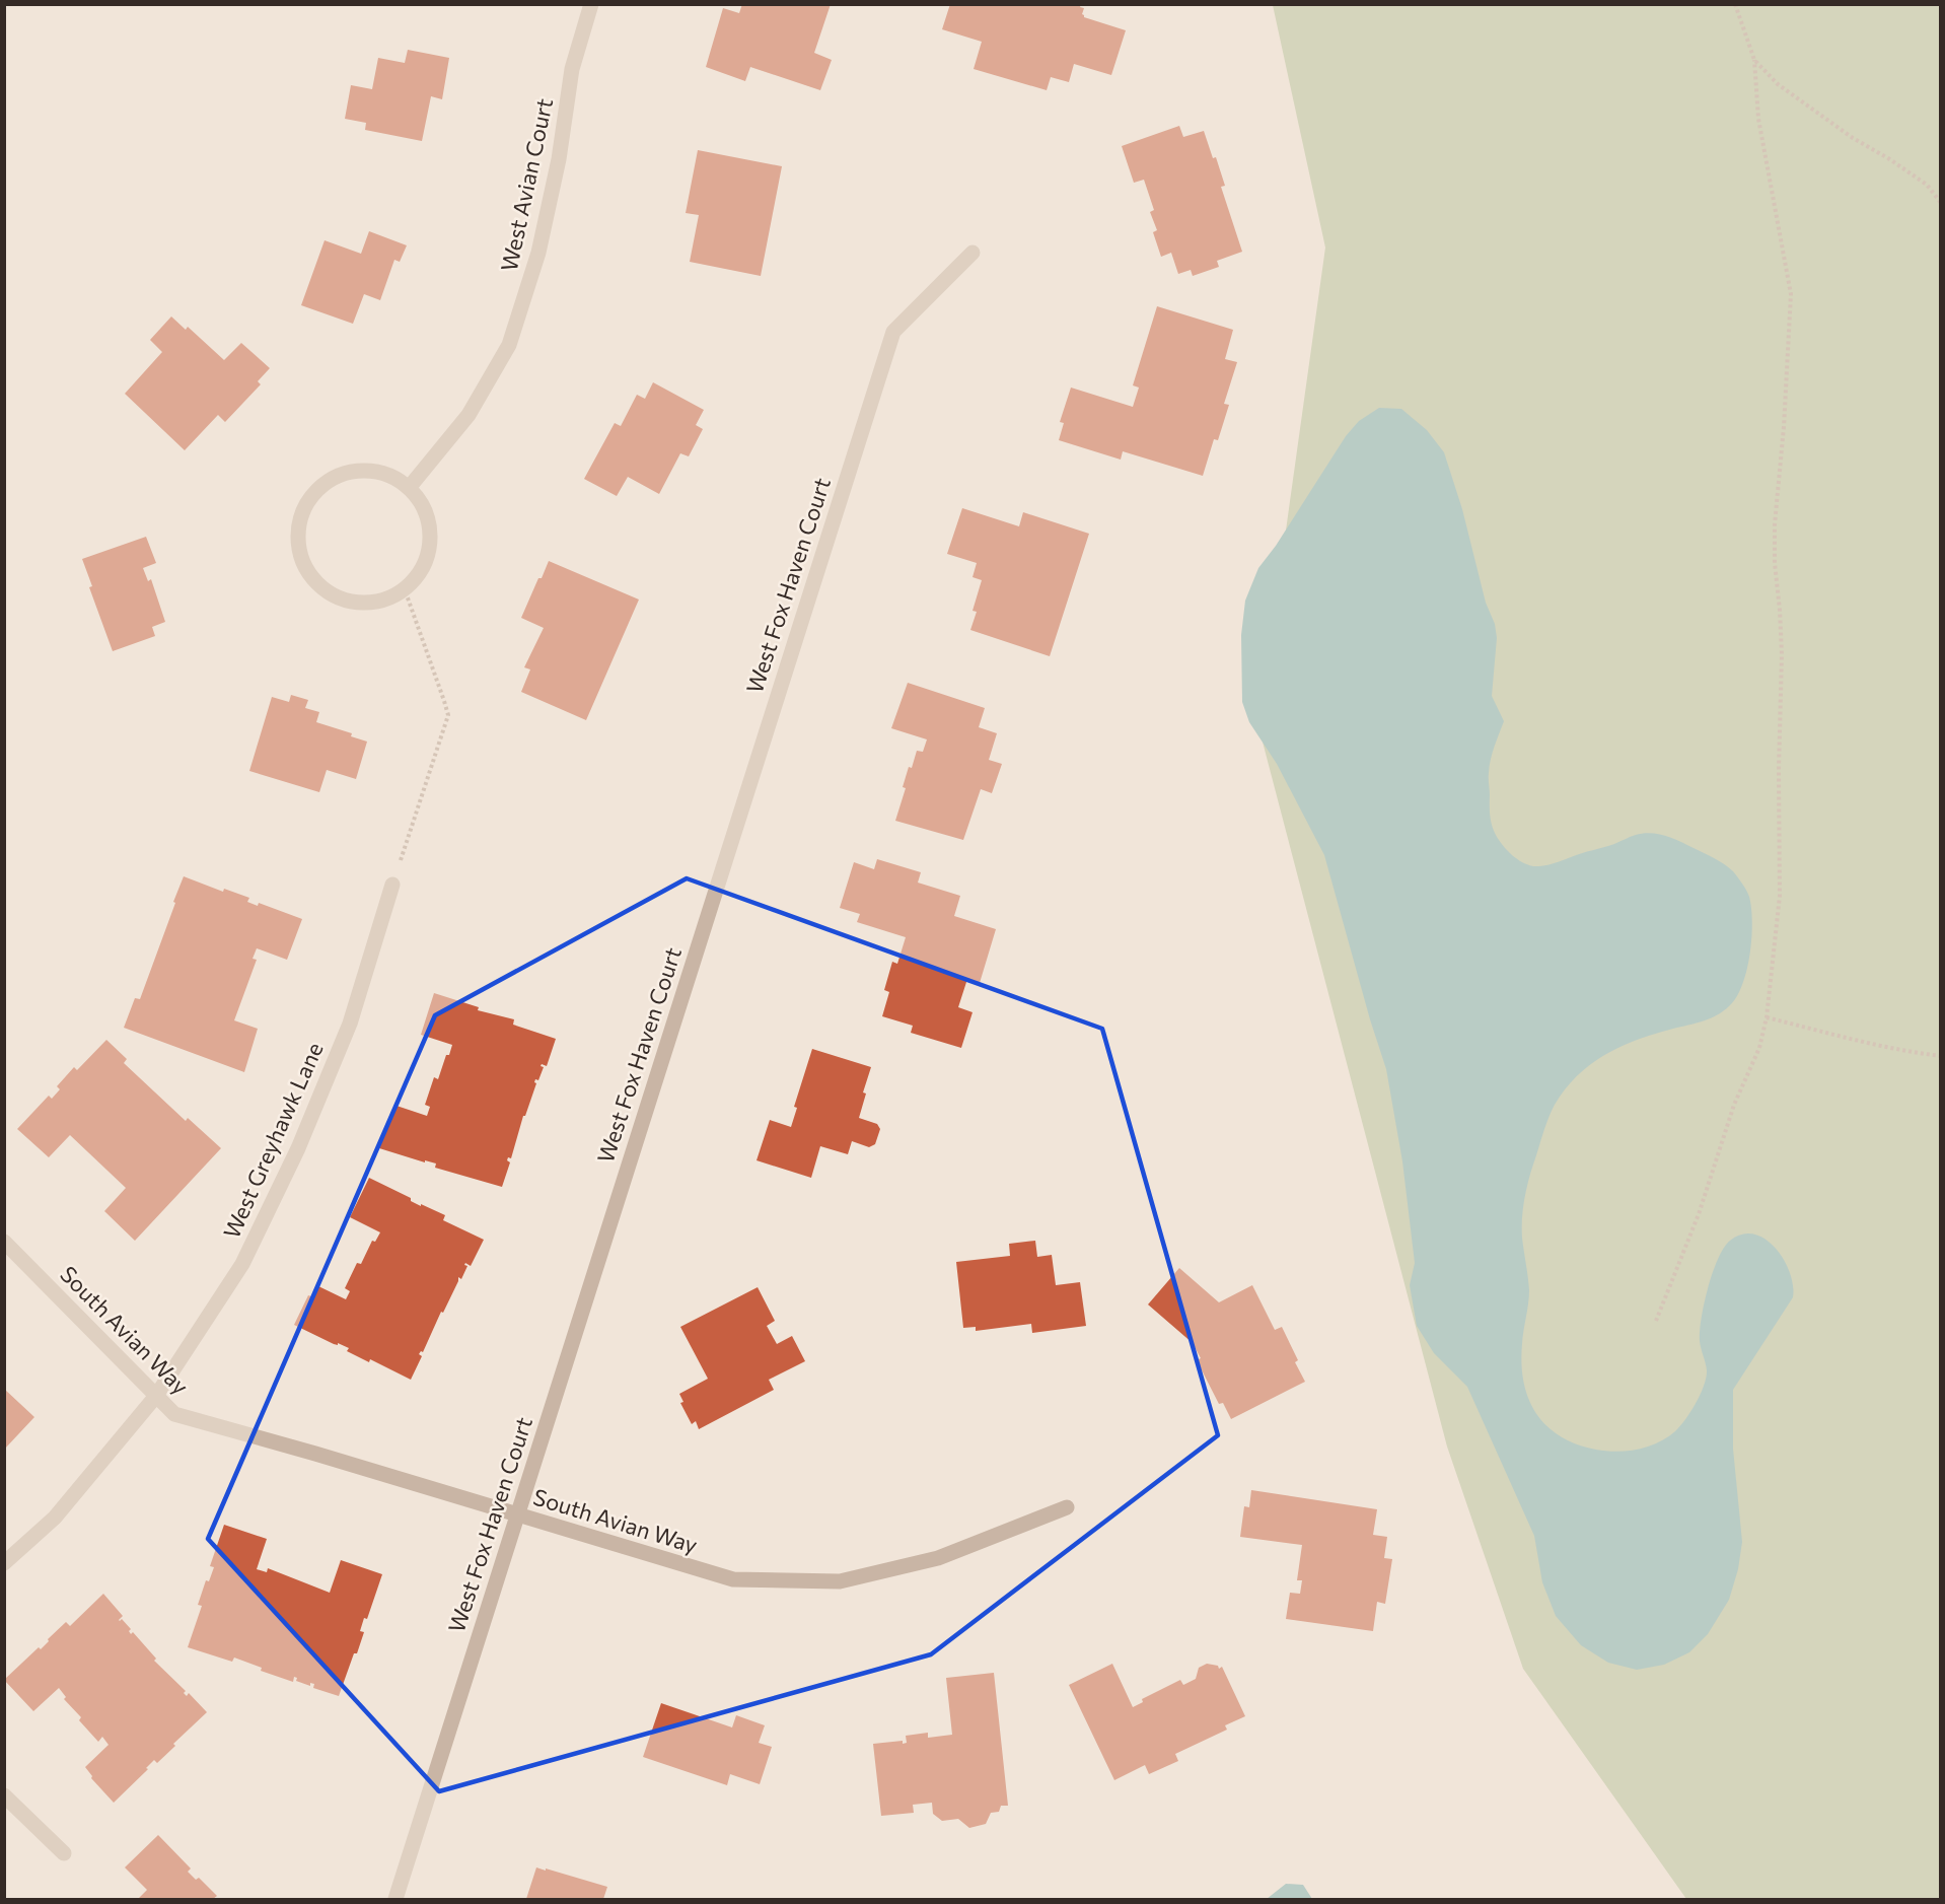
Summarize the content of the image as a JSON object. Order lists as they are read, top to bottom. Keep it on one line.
{"streets":{"street":["West Avian Court","West Fox Haven Court","West Greyhawk Lane","South Avian Way"]},"crossings":[["West Fox Haven Court","South Avian Way"],["West Greyhawk Lane","South Avian Way"]]}
